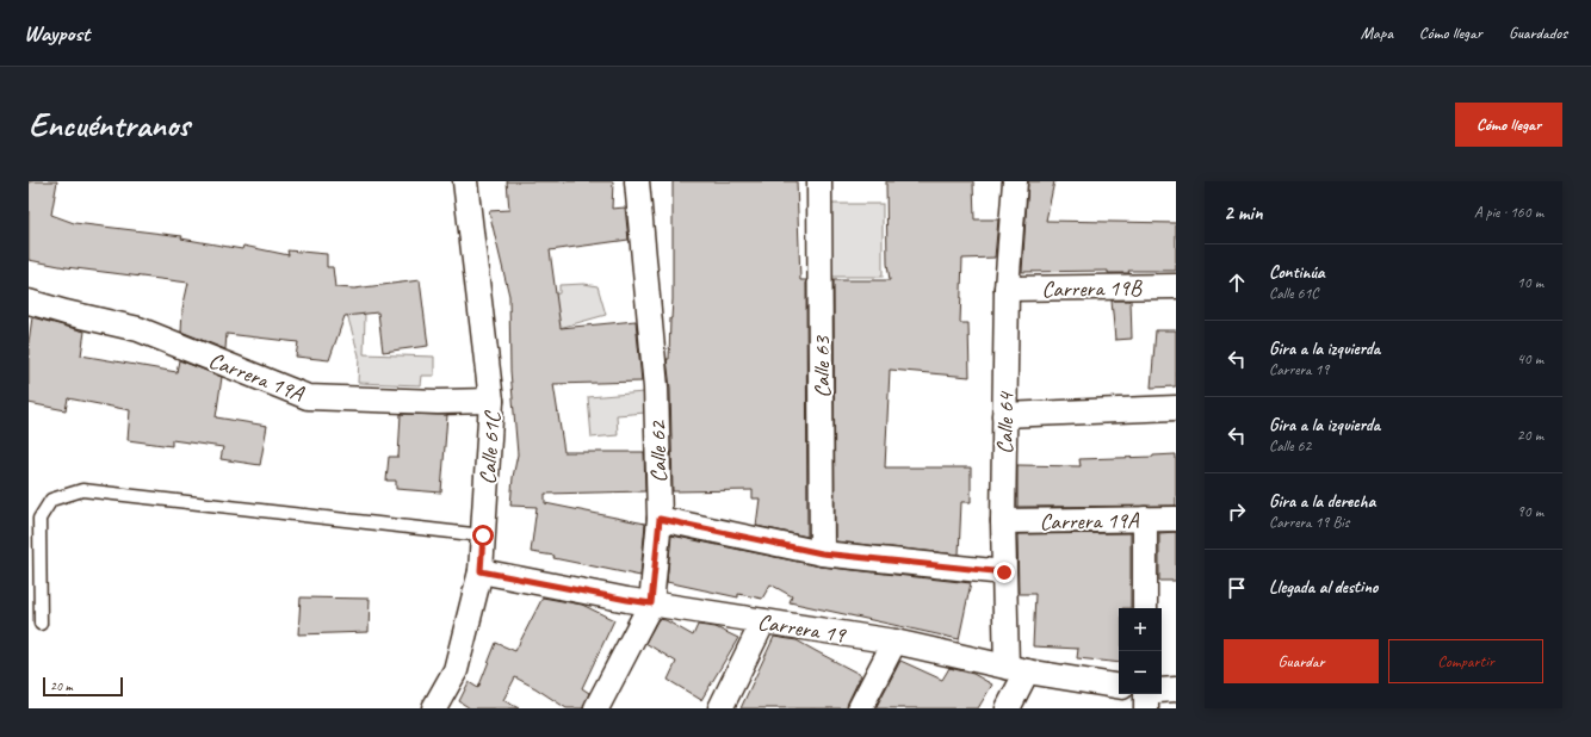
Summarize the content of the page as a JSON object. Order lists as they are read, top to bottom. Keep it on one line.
{"streets":{"street":["Carrera 19B","Calle 63","Carrera 19A","Calle 64","Calle 61C","Calle 62","Carrera 19"]},"crossings":[["Carrera 19B","Calle 64"],["Carrera 19A","Calle 64"],["Carrera 19A","Calle 61C"],["Calle 64","Carrera 19"],["Calle 61C","Carrera 19"],["Calle 62","Carrera 19"]],"scale_bar":"20 m","page":{"header":"Waypost","nav":["Mapa","Cómo llegar","Guardados"],"buttons":["Cómo llegar",["Guardar","Compartir"]],"title":"Encuéntranos","heading":["2 min","A pie · 160 m"],"list":[["Continúa","Calle 61C","10 m"],["Gira a la izquierda","Carrera 19","40 m"],["Gira a la izquierda","Calle 62","20 m"],["Gira a la derecha","Carrera 19 Bis","90 m"],"Llegada al destino"],"map_buttons":["+","−"],"scale":"20 m"}}
